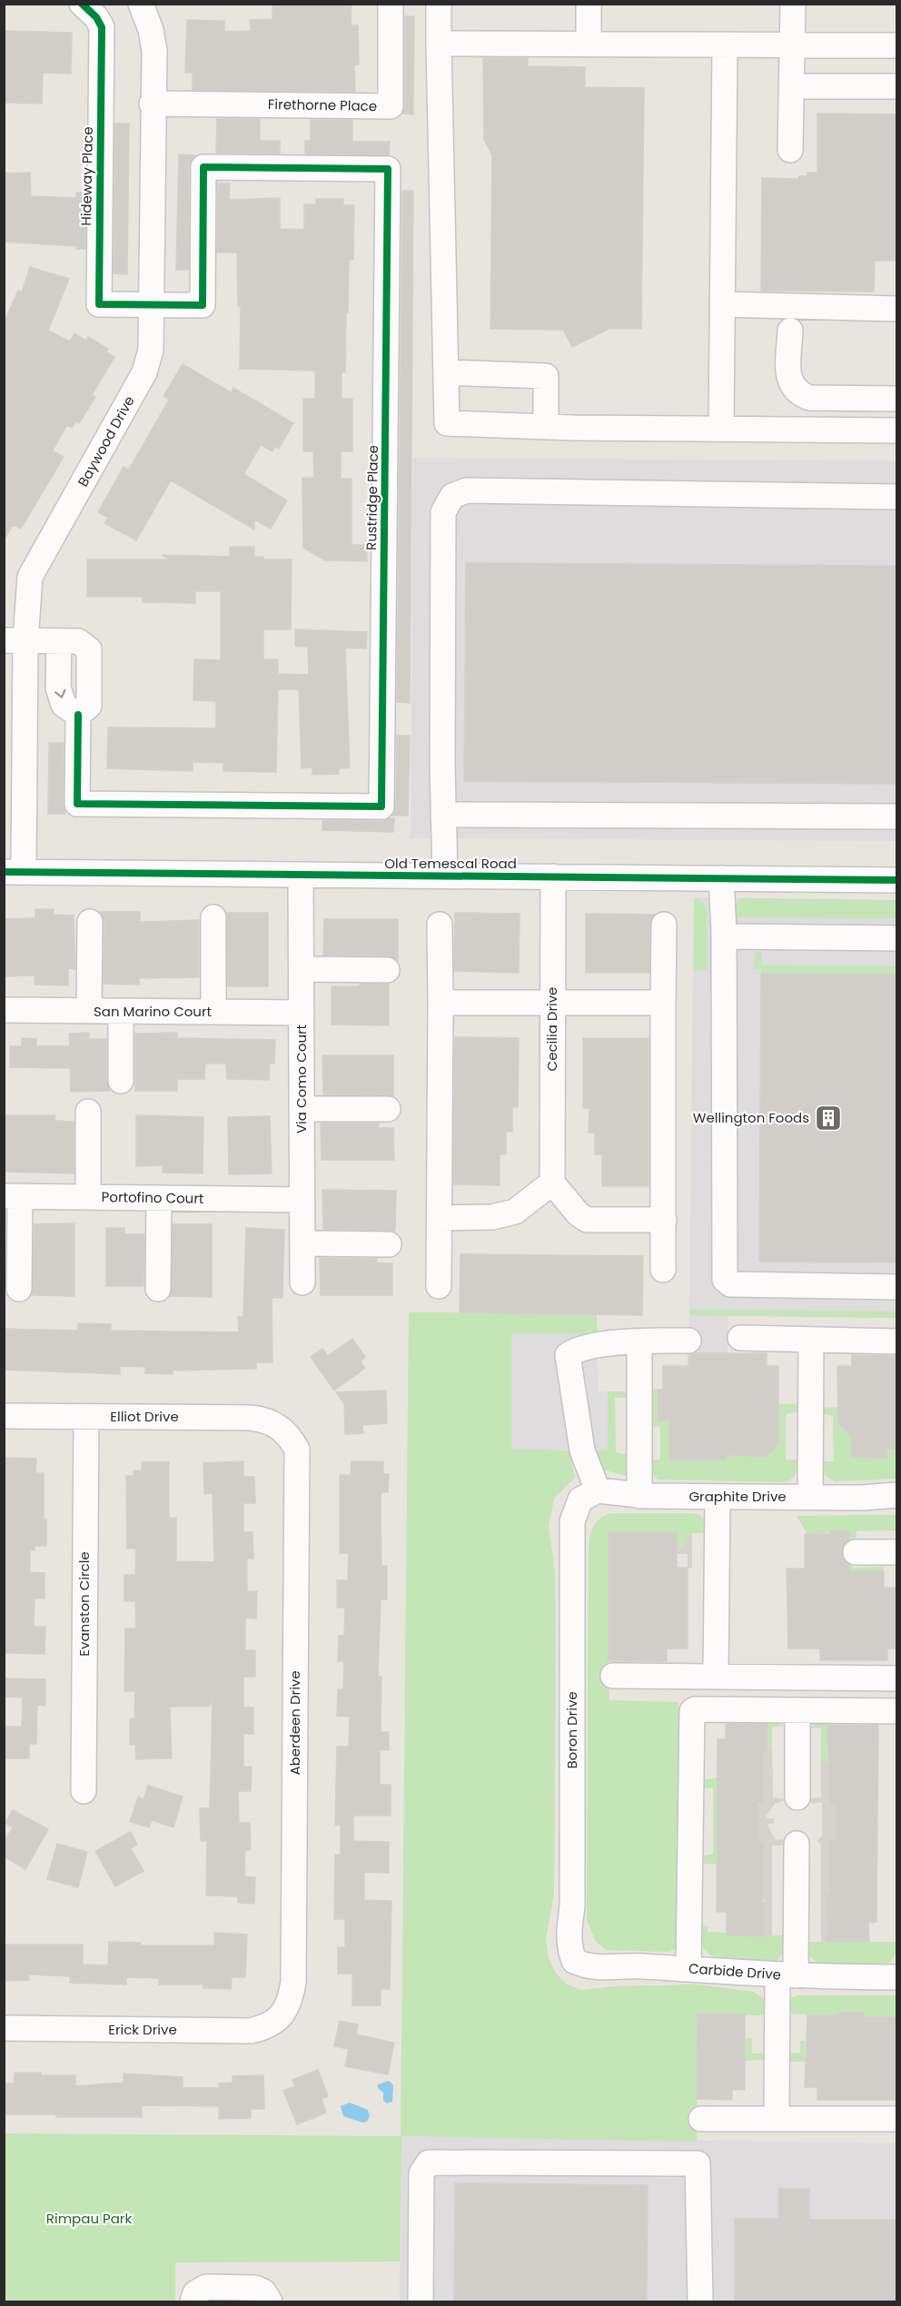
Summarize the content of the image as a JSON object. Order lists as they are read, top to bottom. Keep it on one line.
{"streets":{"street":["Firethorne Place","Hideway Place","Baywood Drive","Rustridge Place","Old Temescal Road","San Marino Court","Cecilia Drive","Via Como Court","Portofino Court","Elliot Drive","Graphite Drive","Evanston Circle","Aberdeen Drive","Boron Drive","Carbide Drive","Erick Drive"]},"crossings":[["Firethorne Place","Baywood Drive"],["Hideway Place","Baywood Drive"],["Hideway Place","Rustridge Place"],["Baywood Drive","Rustridge Place"],["Baywood Drive","Old Temescal Road"],["Old Temescal Road","Cecilia Drive"],["Old Temescal Road","Via Como Court"],["San Marino Court","Via Como Court"],["Via Como Court","Portofino Court"],["Elliot Drive","Evanston Circle"],["Elliot Drive","Aberdeen Drive"],["Graphite Drive","Boron Drive"],["Aberdeen Drive","Erick Drive"],["Boron Drive","Carbide Drive"]],"parks":["Rimpau Park"],"places":{"building":["Wellington Foods"]}}
